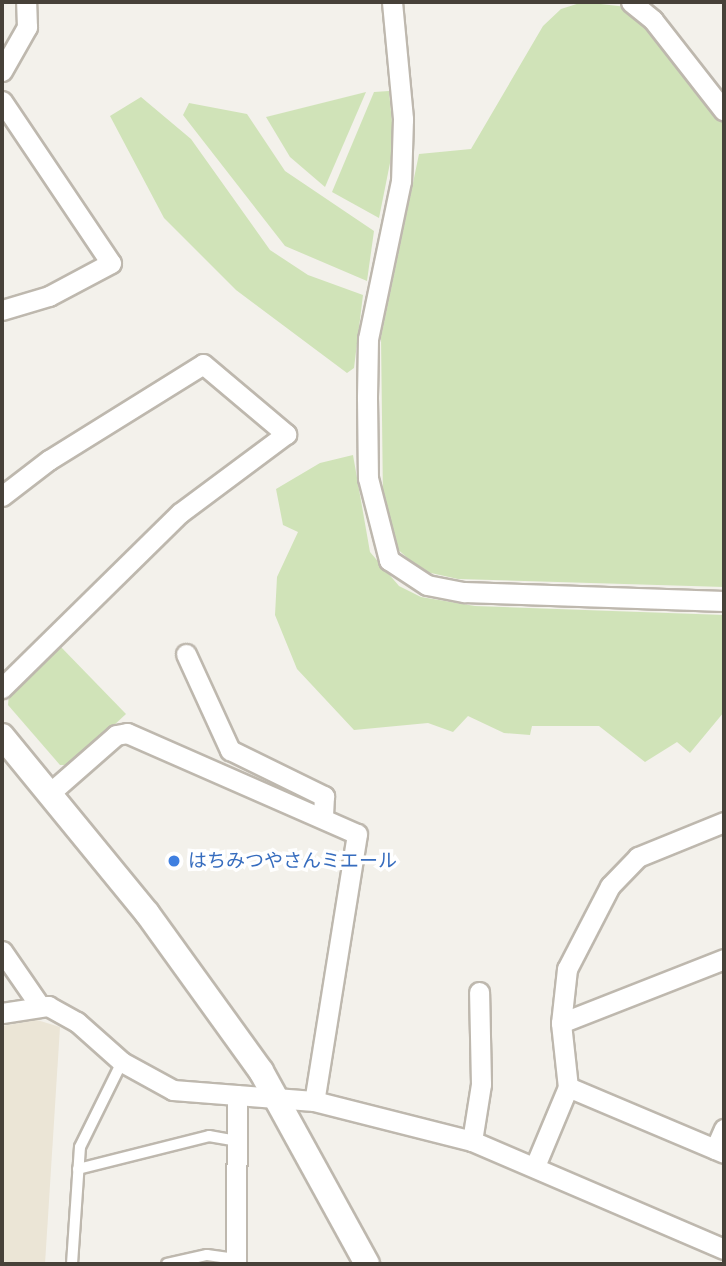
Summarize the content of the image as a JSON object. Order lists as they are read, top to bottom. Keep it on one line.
{"places":["はちみつやさんミエール"]}
